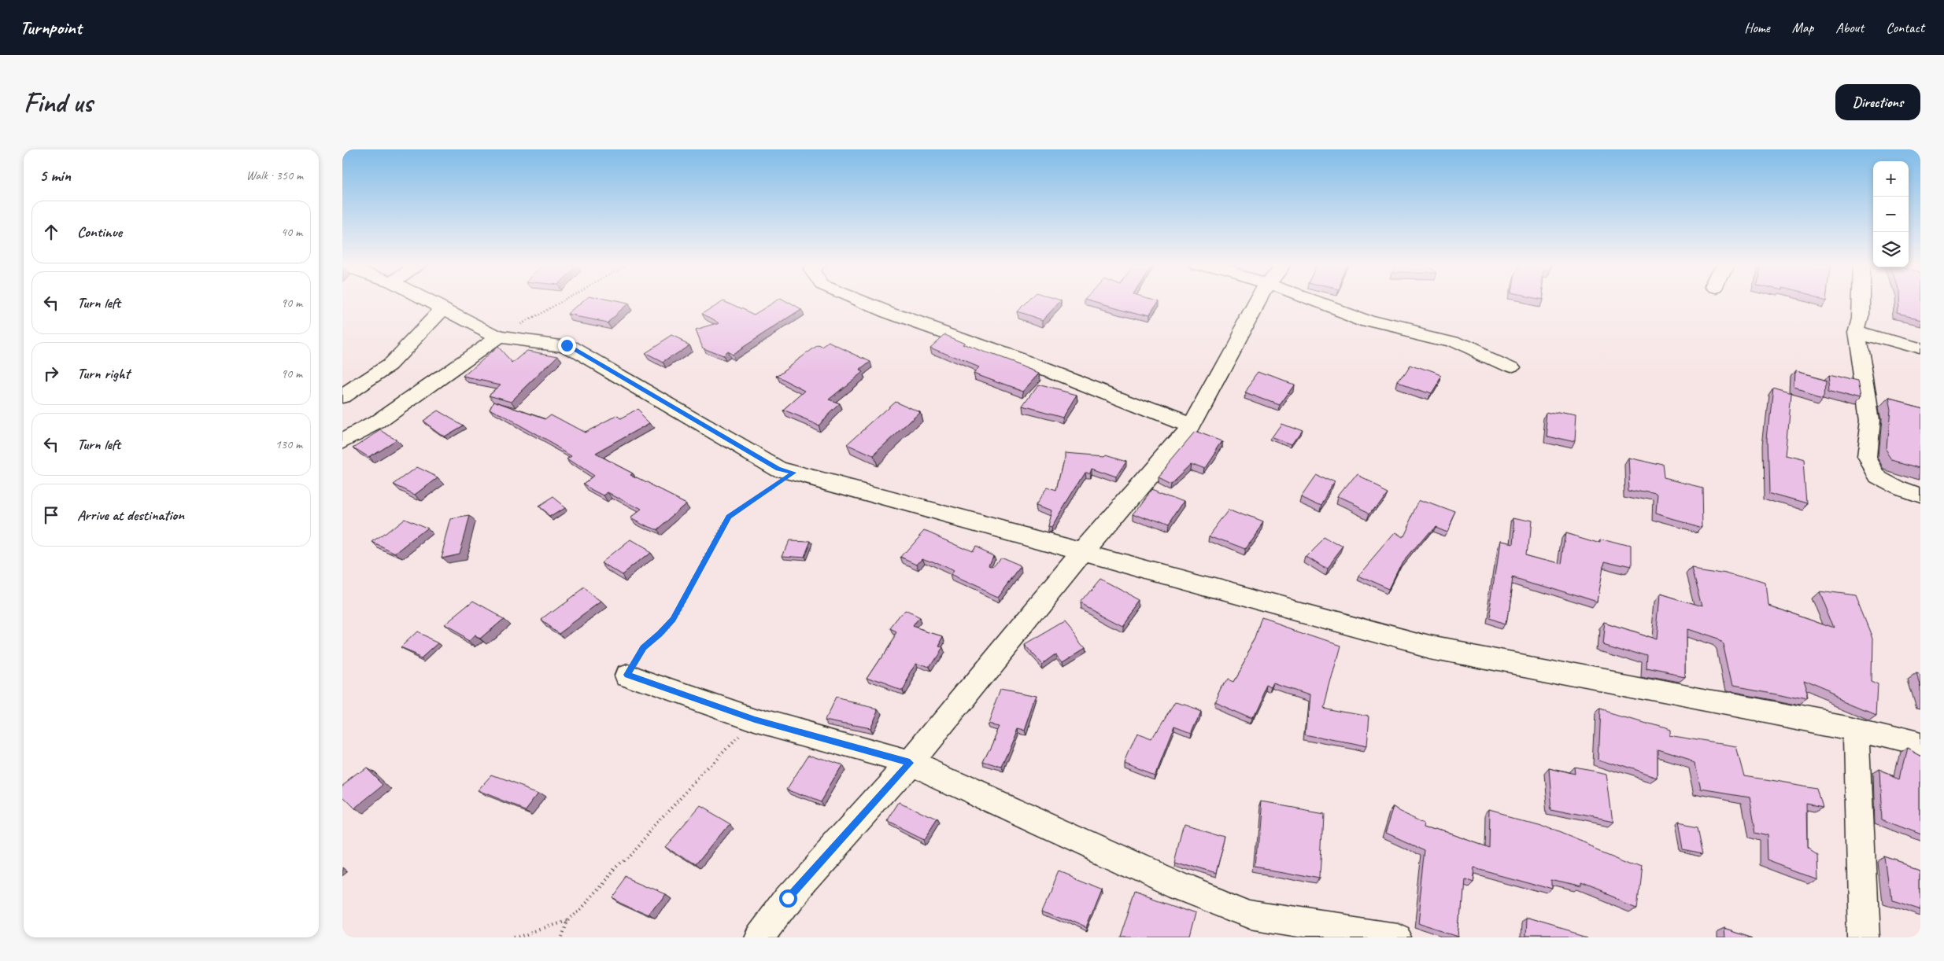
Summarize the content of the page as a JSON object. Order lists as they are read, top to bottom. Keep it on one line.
{"page":{"header":"Turnpoint","nav":["Home","Map","About","Contact"],"buttons":"Directions","title":"Find us","heading":["5 min","Walk · 350 m"],"map_buttons":["+","−"],"list":[["Continue","40 m"],["Turn left","90 m"],["Turn right","90 m"],["Turn left","130 m"],"Arrive at destination"]}}
